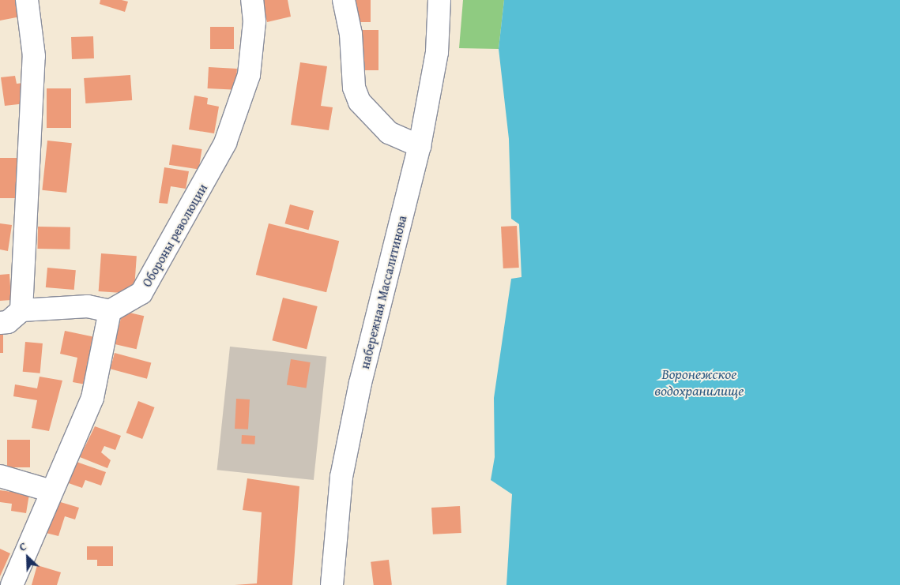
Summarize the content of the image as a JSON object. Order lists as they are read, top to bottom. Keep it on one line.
{"streets":{"street":["Обороны революции","набережная Массалитинова"]},"water":["Воронежское водохранилище"],"north":"top left"}
